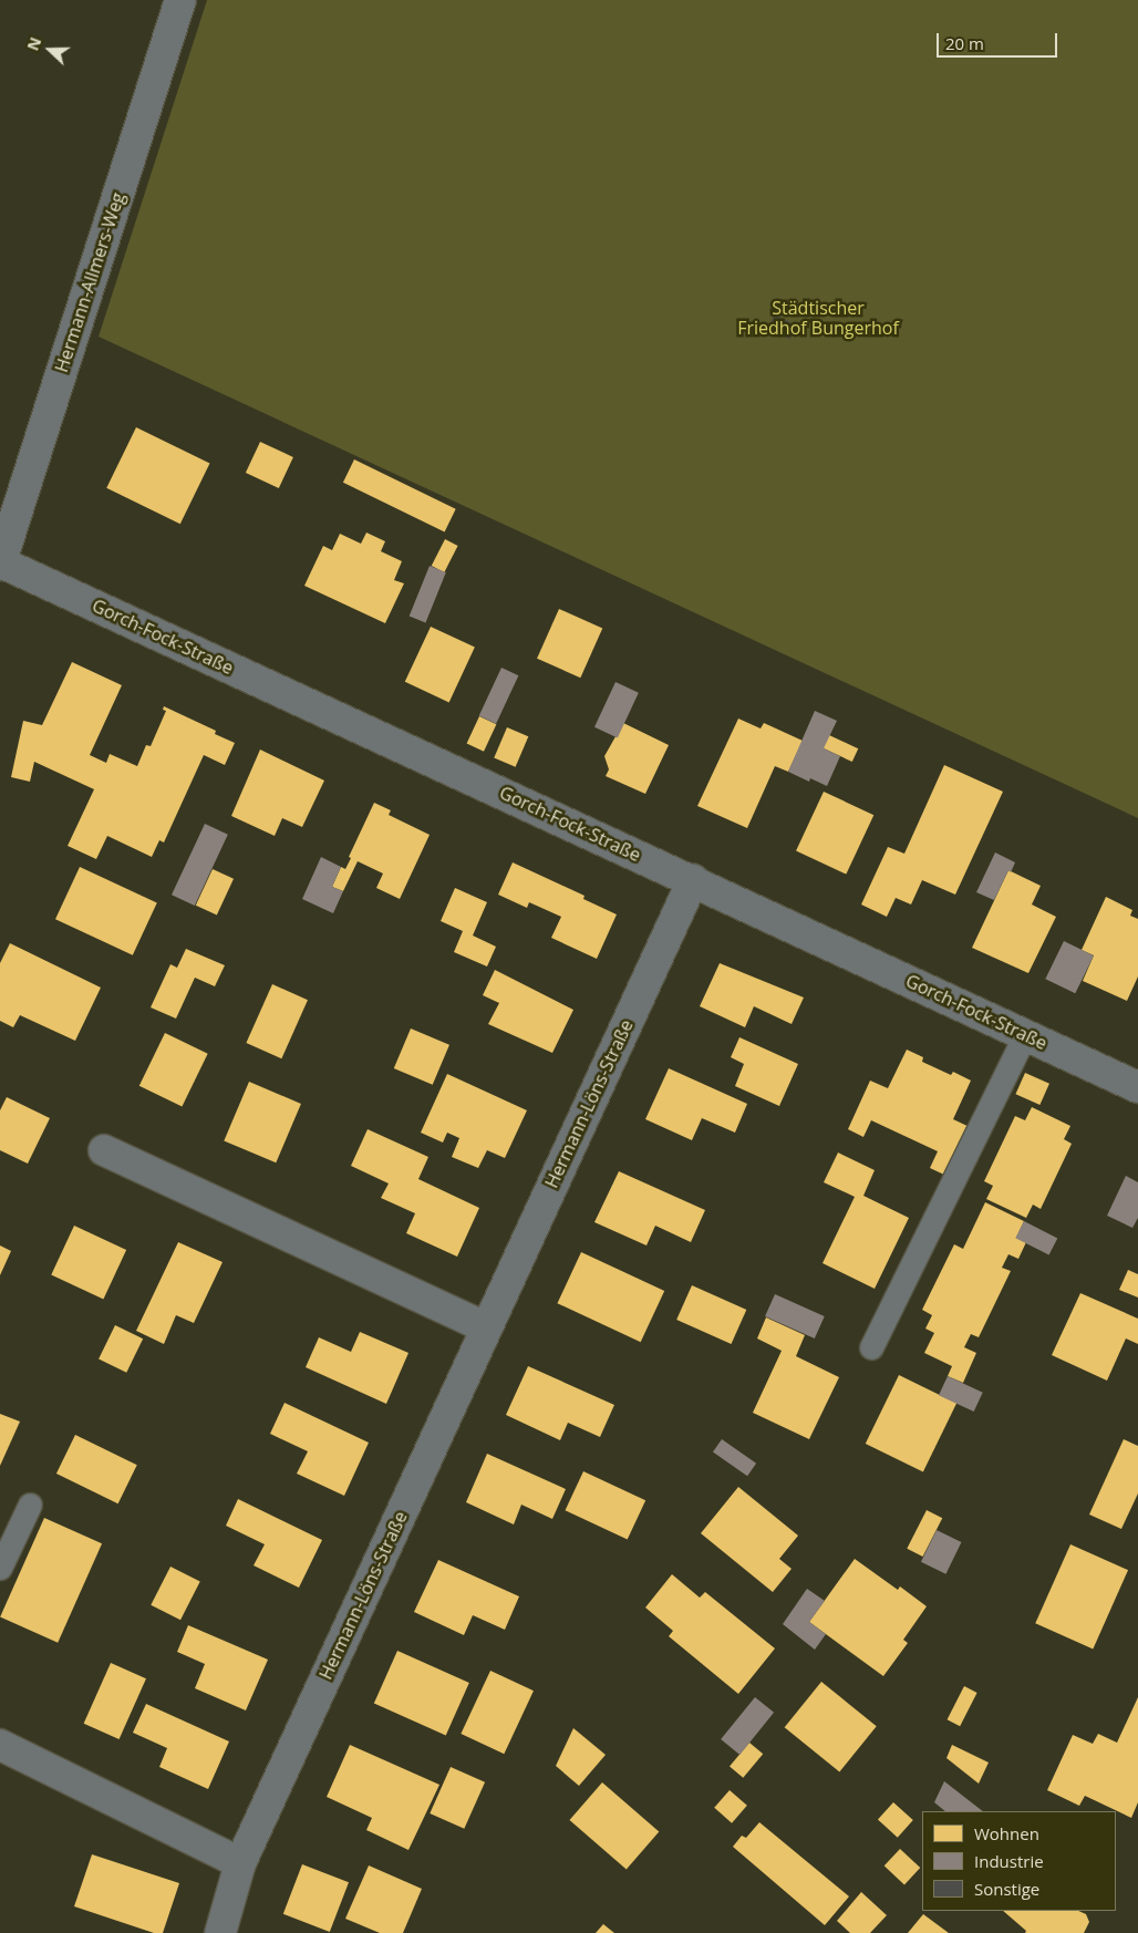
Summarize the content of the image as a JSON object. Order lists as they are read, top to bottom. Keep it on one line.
{"streets":{"street":["Hermann-Allmers-Weg","Gorch-Fock-Straße","Hermann-Löns-Straße"]},"crossings":[["Hermann-Allmers-Weg","Gorch-Fock-Straße"],["Gorch-Fock-Straße","Hermann-Löns-Straße"]],"parks":["Städtischer Friedhof Bungerhof"],"legend":["Wohnen","Industrie","Sonstige"],"scale_bar":"20 m","north":"left"}
